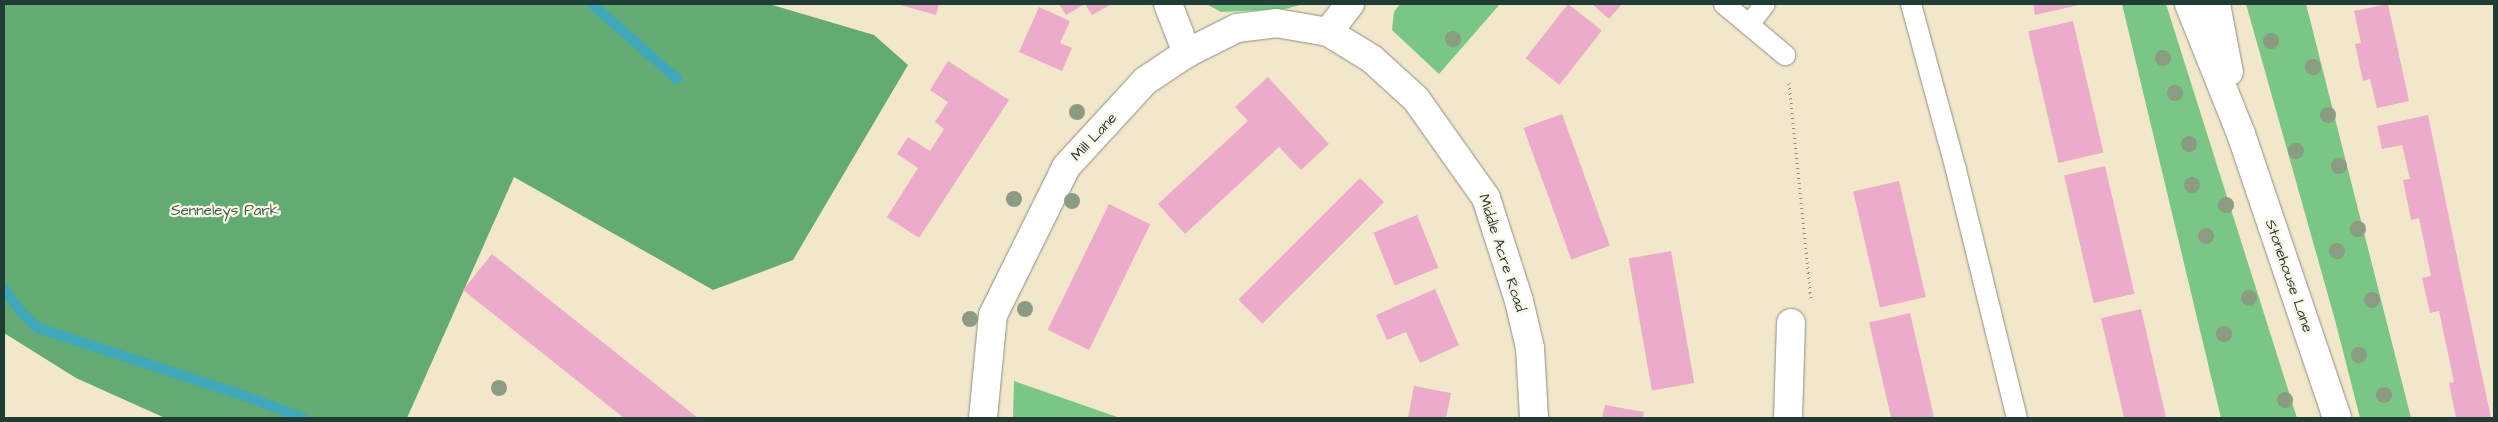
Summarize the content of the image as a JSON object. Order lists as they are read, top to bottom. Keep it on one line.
{"streets":{"street":["Mill Lane","Middle Acre Road","Stonehouse Lane"]},"crossings":[["Mill Lane","Middle Acre Road"]],"parks":["Senneleys Park"]}
